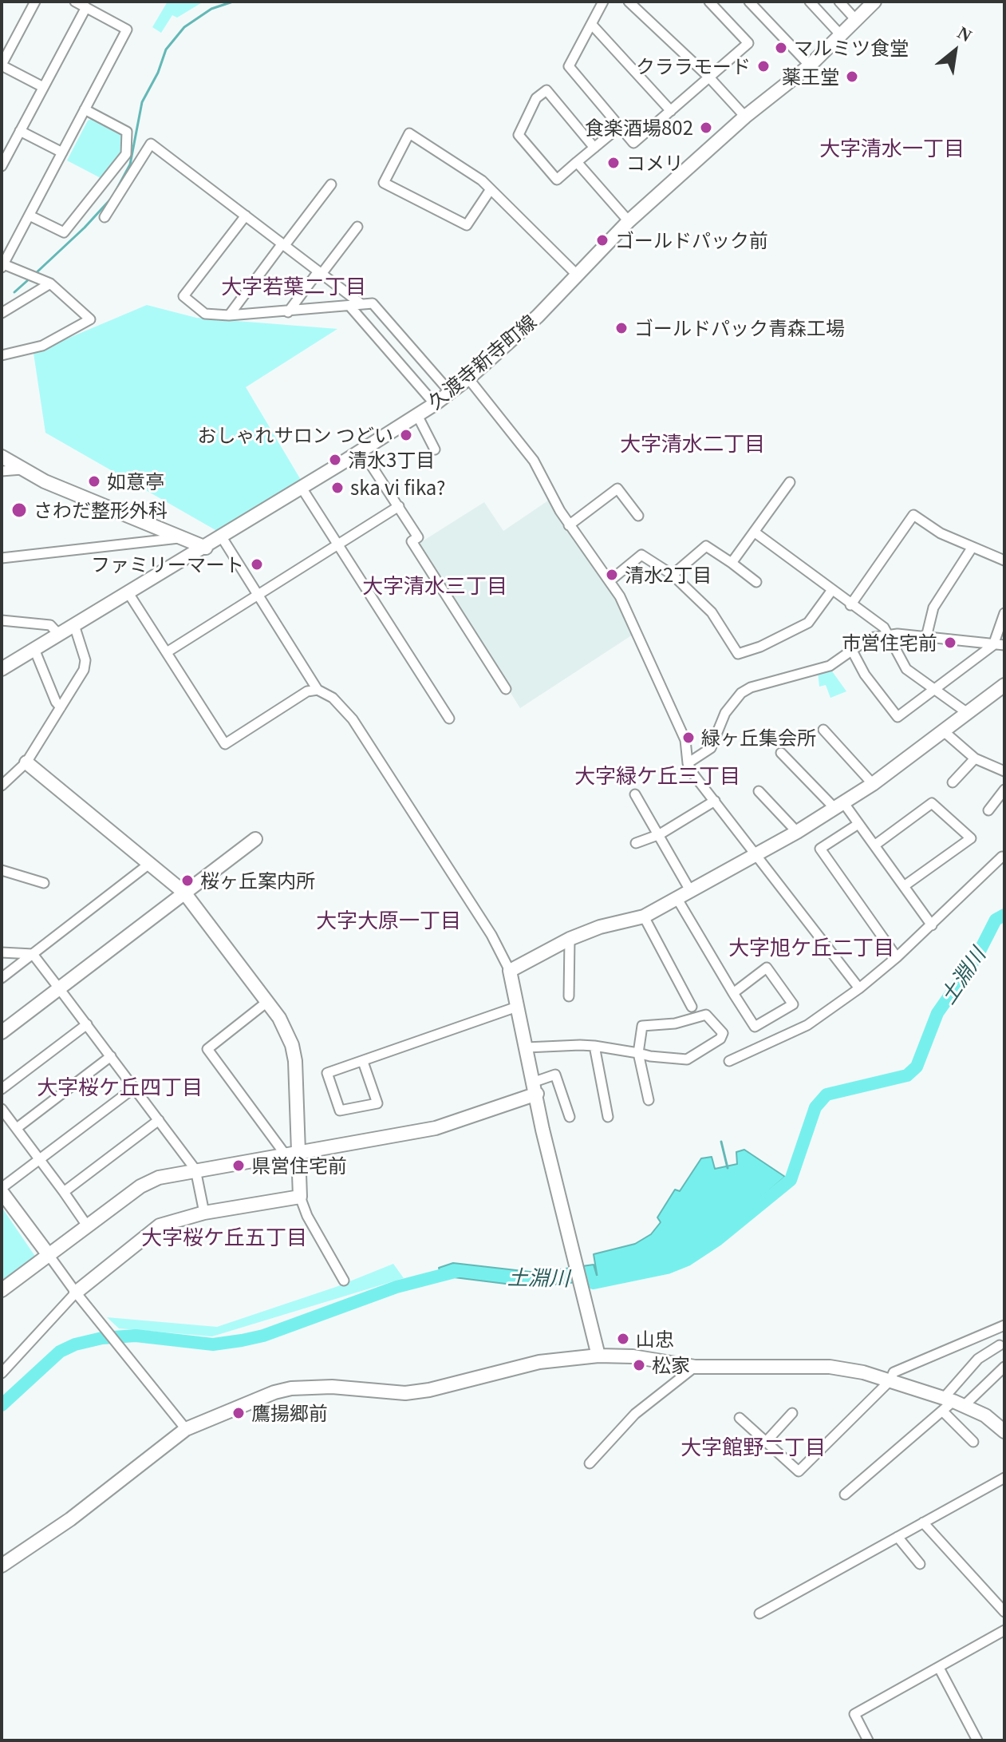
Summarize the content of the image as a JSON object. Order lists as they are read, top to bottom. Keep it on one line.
{"streets":{"street":["久渡寺新寺町線"]},"districts":["大字清水一丁目","大字若葉二丁目","大字清水二丁目","大字清水三丁目","大字緑ケ丘三丁目","大字大原一丁目","大字旭ケ丘二丁目","大字桜ケ丘四丁目","大字桜ケ丘五丁目","大字館野二丁目"],"water":["土淵川"],"places":["マルミツ食堂","クララモード","薬王堂","食楽酒場802","コメリ","ゴールドパック前","ゴールドパック青森工場","おしゃれサロン つどい","清水3丁目","如意亭","ska vi fika?","さわだ整形外科","ファミリーマート","清水2丁目","市営住宅前","緑ヶ丘集会所","桜ヶ丘案内所","県営住宅前","山忠","松家","鷹揚郷前"],"north":"top right"}
